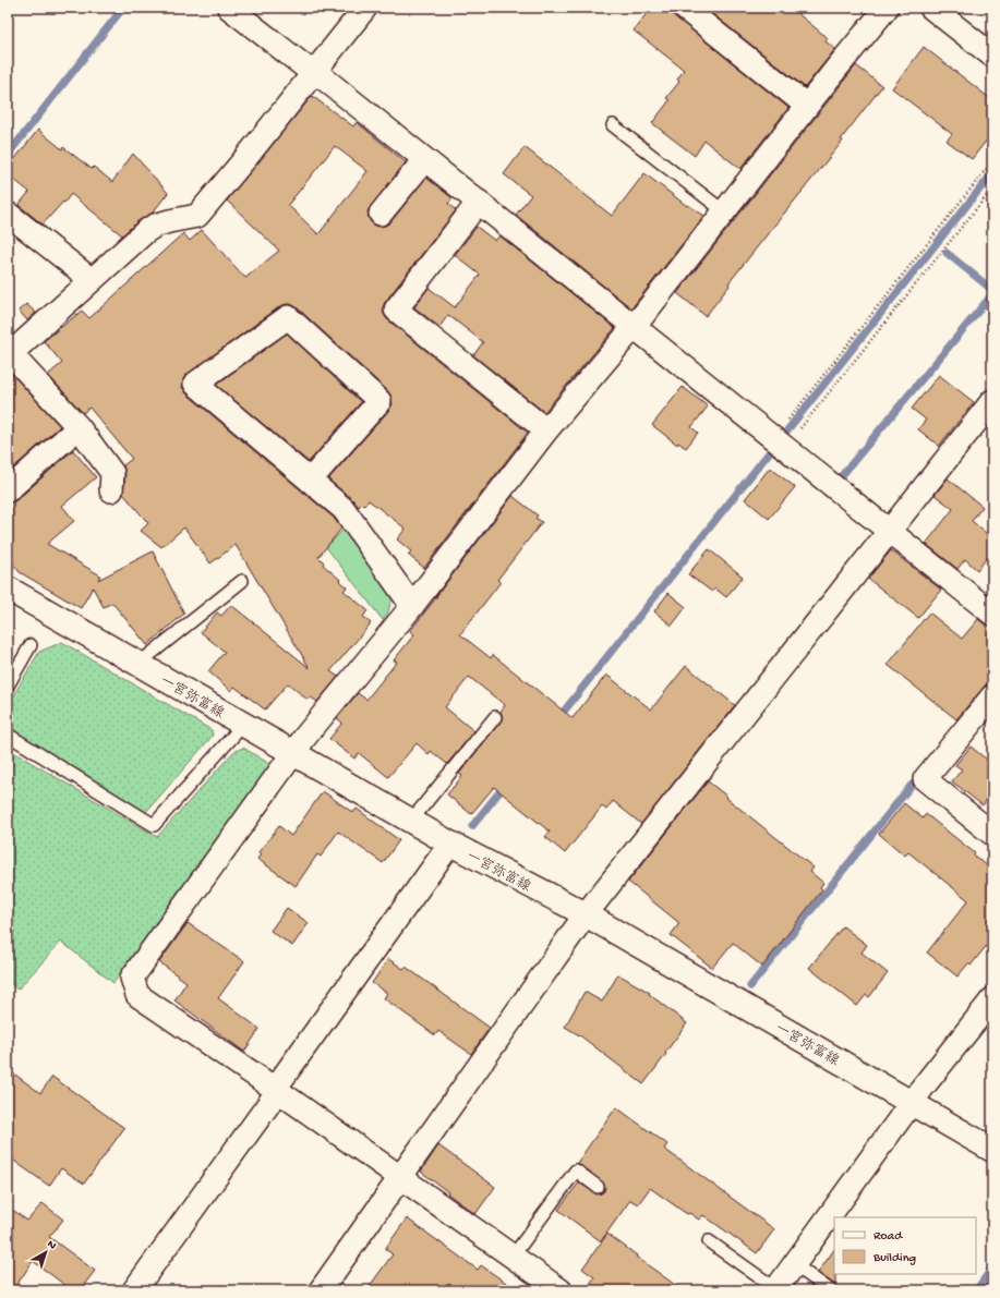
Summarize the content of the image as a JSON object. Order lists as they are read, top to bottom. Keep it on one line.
{"streets":{"main road":["一宮弥富線"]},"legend":["Road","Building"],"north":"top right"}
